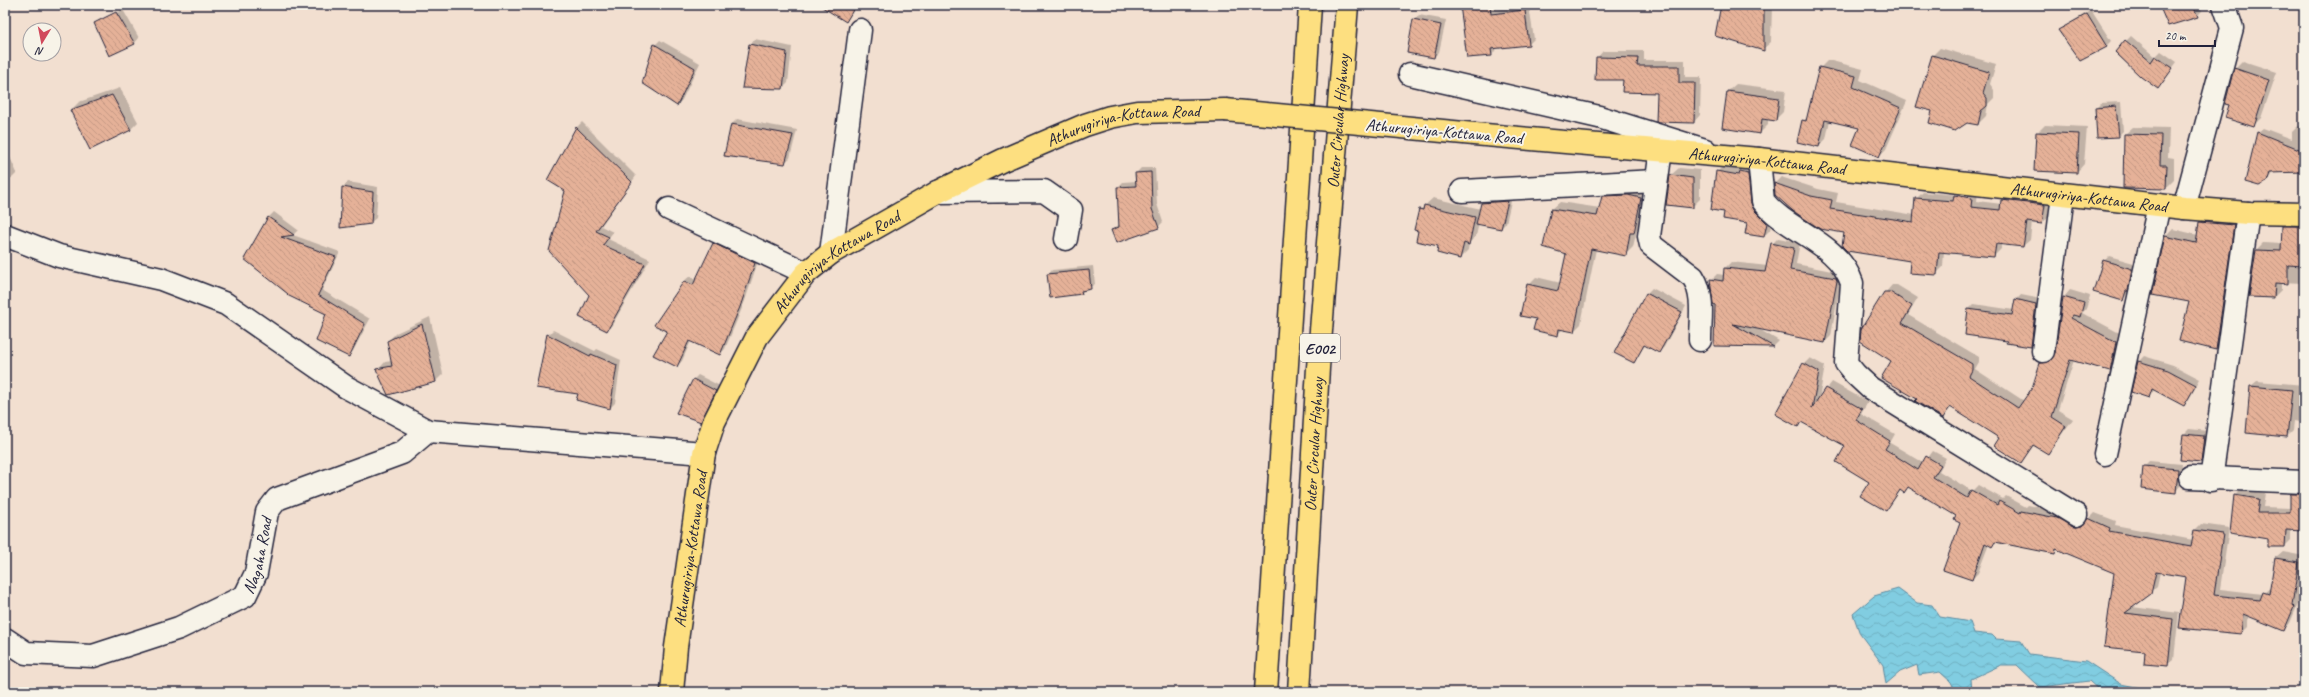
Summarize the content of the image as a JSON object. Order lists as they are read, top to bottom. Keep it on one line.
{"streets":{"main road":["Outer Circular Highway","Athurugiriya-Kottawa Road","E002"],"street":["Nagaha Road"]},"scale_bar":"20 m","north":"bottom"}
